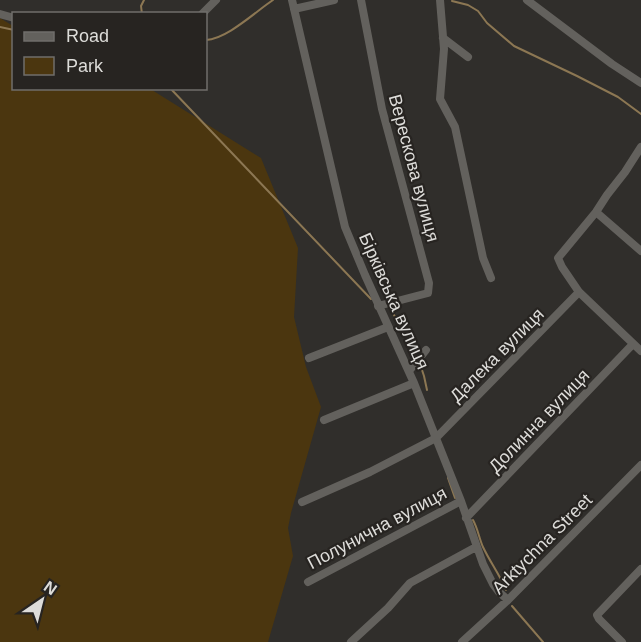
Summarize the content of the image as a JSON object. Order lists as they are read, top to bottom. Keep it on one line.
{"streets":{"street":["Верескова вулиця","Бірківська вулиця","Далека вулиця","Долинна вулиця","Полунична вулиця","Arktychna Street"]},"crossings":[["Верескова вулиця","Бірківська вулиця"],["Бірківська вулиця","Далека вулиця"],["Бірківська вулиця","Долинна вулиця"],["Бірківська вулиця","Полунична вулиця"],["Бірківська вулиця","Arktychna Street"]],"legend":["Road","Park"],"north":"top right"}
